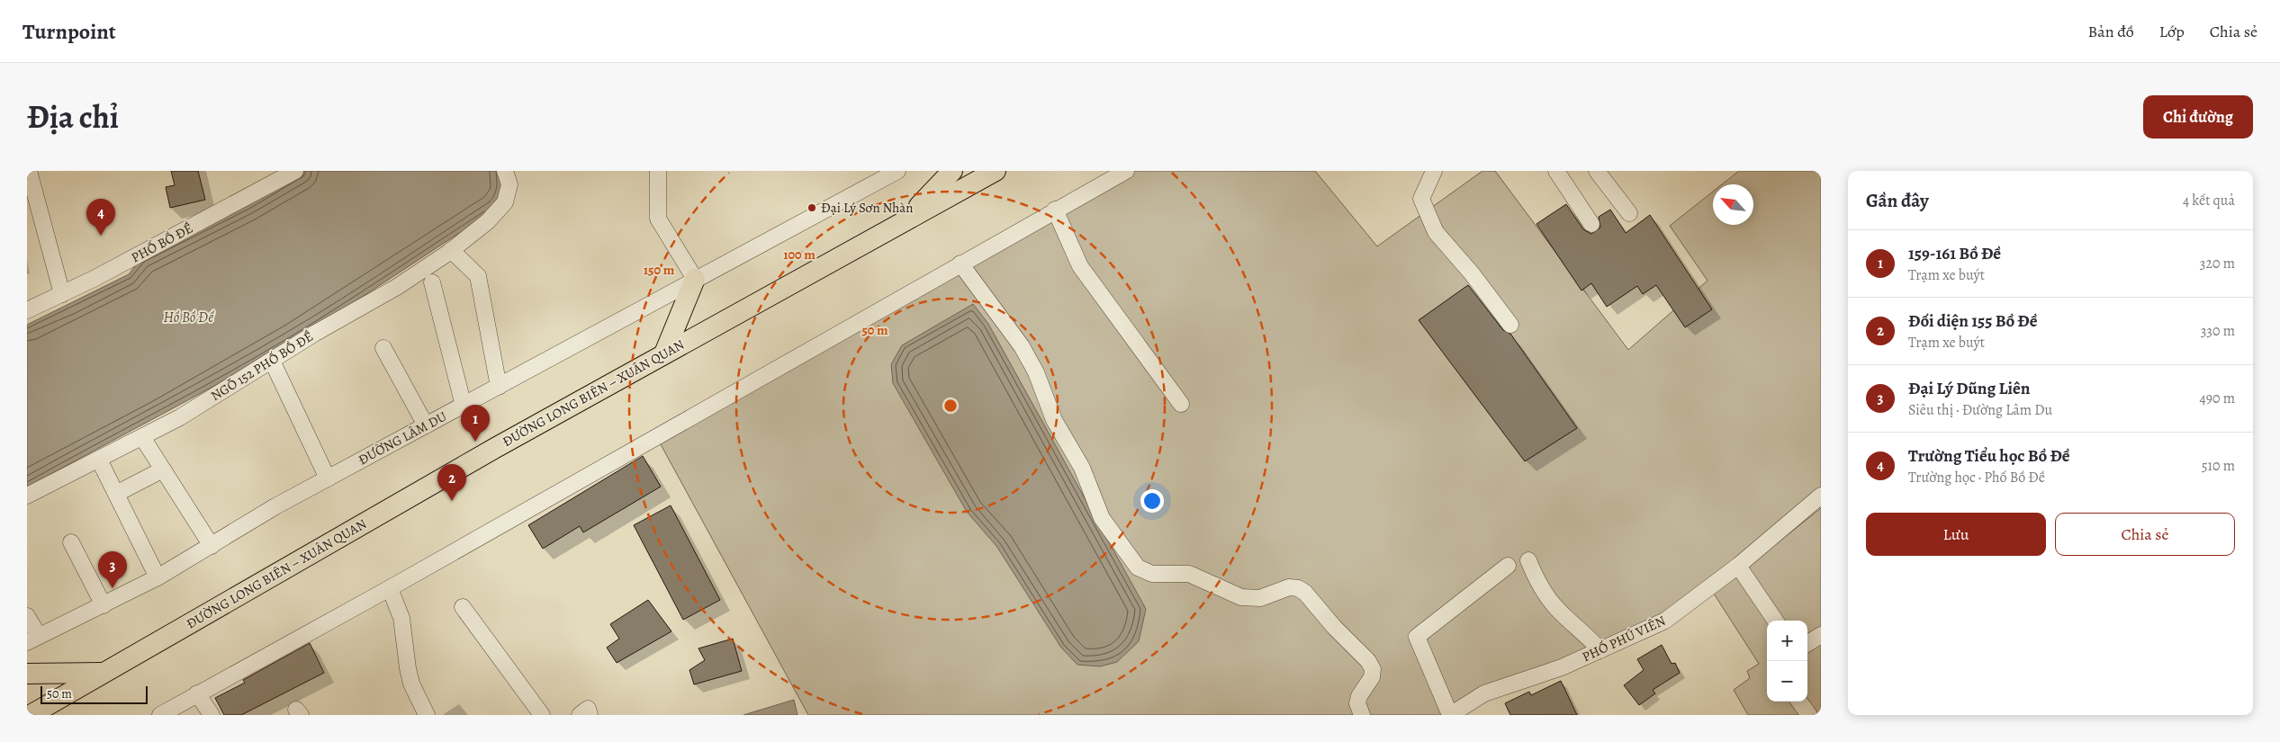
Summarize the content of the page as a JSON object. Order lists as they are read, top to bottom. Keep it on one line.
{"streets":{"main road":["ĐƯỜNG LONG BIÊN – XUÂN QUAN"],"street":["PHỐ BỒ ĐỀ","NGÕ 152 PHỐ BỒ ĐỀ","ĐƯỜNG LÂM DU","PHỐ PHÚ VIÊN"]},"water":["Hồ Bồ Đề"],"places":["Đại Lý Sơn Nhàn"],"scale_bar":"50 m","north":"top left","page":{"header":"Turnpoint","nav":["Bản đồ","Lớp","Chia sẻ"],"title":"Địa chỉ","buttons":["Chỉ đường",["Lưu","Chia sẻ"]],"heading":["Gần đây","4 kết quả"],"pins":["4","1","2","3"],"list":[{"mark":"1","name":"159-161 Bồ Đề","note":"Trạm xe buýt","value":"320 m"},{"mark":"2","name":"Đối diện 155 Bồ Đề","note":"Trạm xe buýt","value":"330 m"},{"mark":"3","name":"Đại Lý Dũng Liên","note":"Siêu thị · Đường Lâm Du","value":"490 m"},{"mark":"4","name":"Trường Tiểu học Bồ Đề","note":"Trường học · Phố Bồ Đề","value":"510 m"}],"map_buttons":["+","−"],"scale":"50 m"},"rings":["100 m","150 m","50 m"]}
